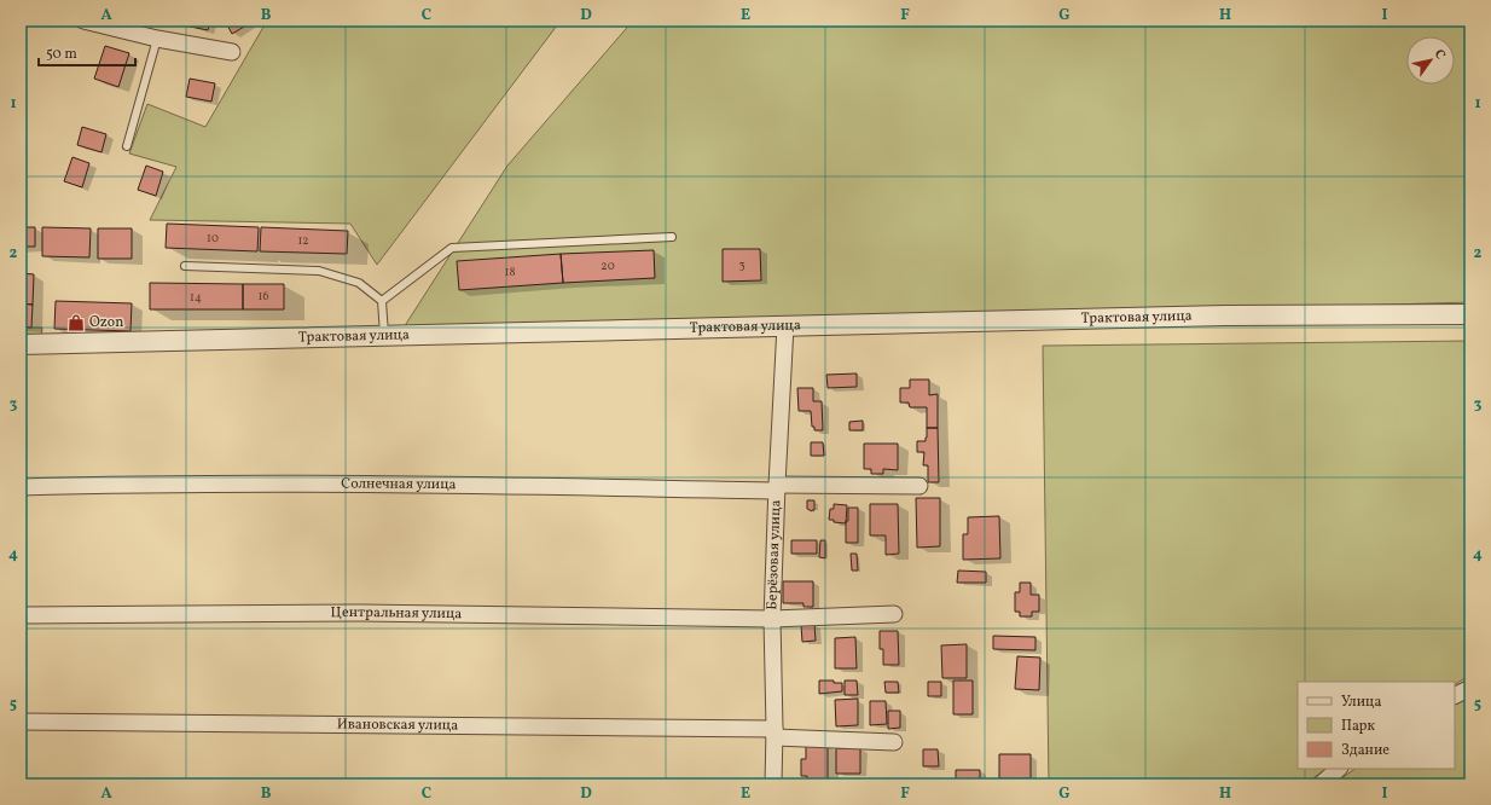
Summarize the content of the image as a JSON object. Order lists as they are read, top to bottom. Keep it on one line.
{"streets":{"street":["Трактовая улица","Солнечная улица","Берёзовая улица","Центральная улица","Ивановская улица"]},"crossings":[["Трактовая улица","Берёзовая улица"],["Солнечная улица","Берёзовая улица"],["Берёзовая улица","Центральная улица"],["Берёзовая улица","Ивановская улица"]],"places":{"shop":["Ozon"]},"house_numbers":["10","12","3","20","18","16","14"],"legend":["Улица","Парк","Здание"],"scale_bar":"50 m","north":"top right","grid":{"columns":["A","B","C","D","E","F","G","H","I"],"rows":["1","2","3","4","5"]}}
